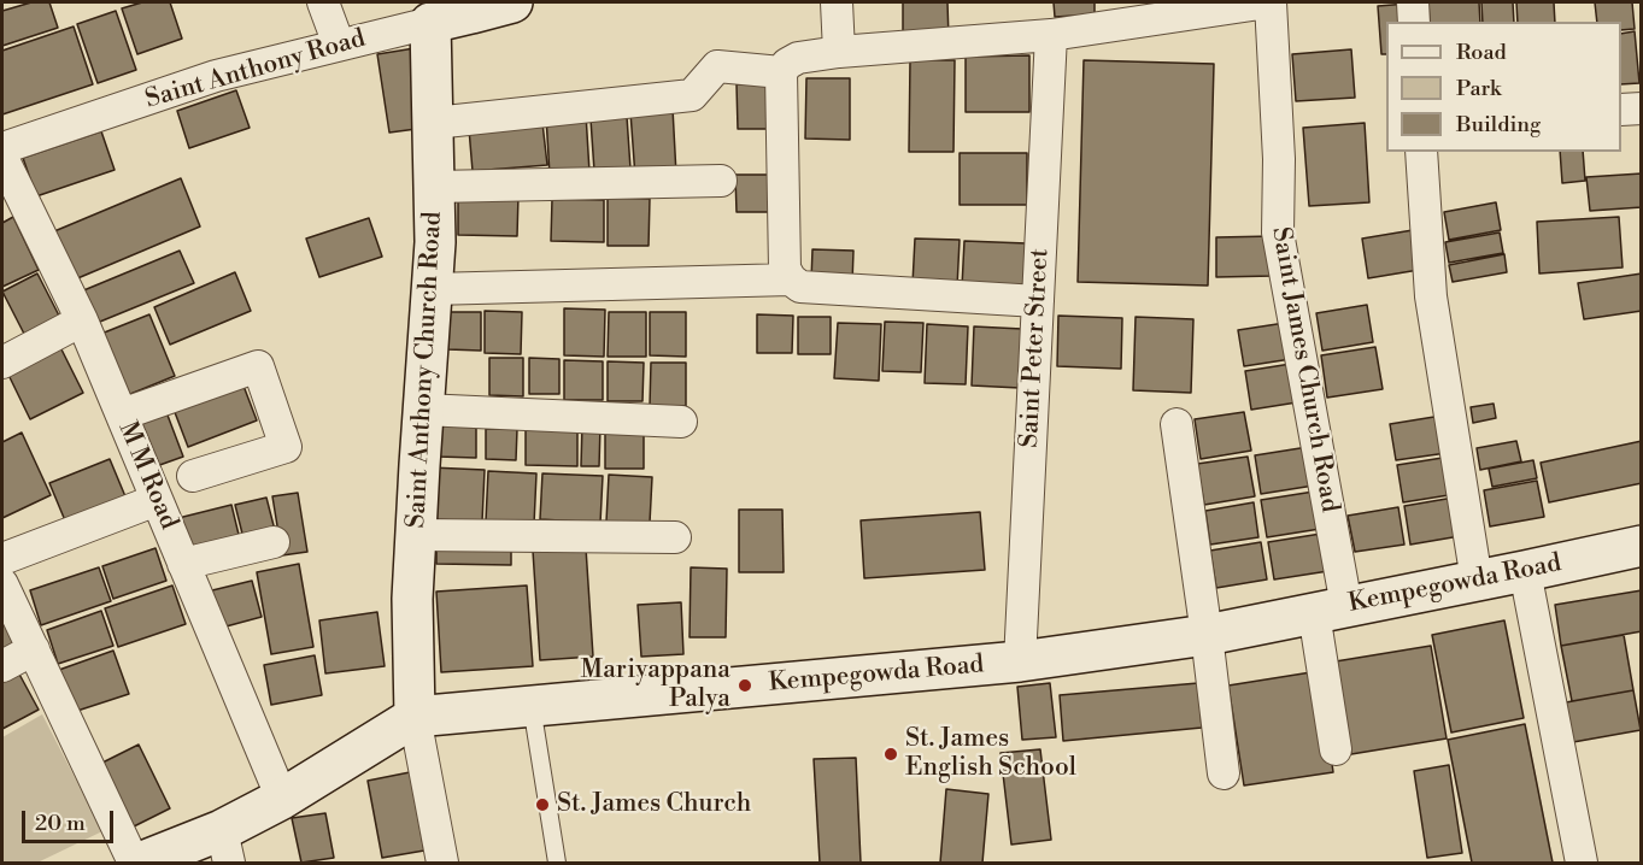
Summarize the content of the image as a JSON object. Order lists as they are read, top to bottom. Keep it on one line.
{"streets":{"street":["Saint Anthony Road","Saint Peter Street","Saint Anthony Church Road","Saint James Church Road","M M Road","Kempegowda Road"]},"crossings":[["Saint Anthony Road","Saint Anthony Church Road"],["Saint Peter Street","Kempegowda Road"],["Saint Anthony Church Road","Kempegowda Road"],["Saint James Church Road","Kempegowda Road"],["M M Road","Kempegowda Road"]],"places":["Mariyappana Palya","St. James English School","St. James Church"],"legend":["Road","Park","Building"],"scale_bar":"20 m"}
